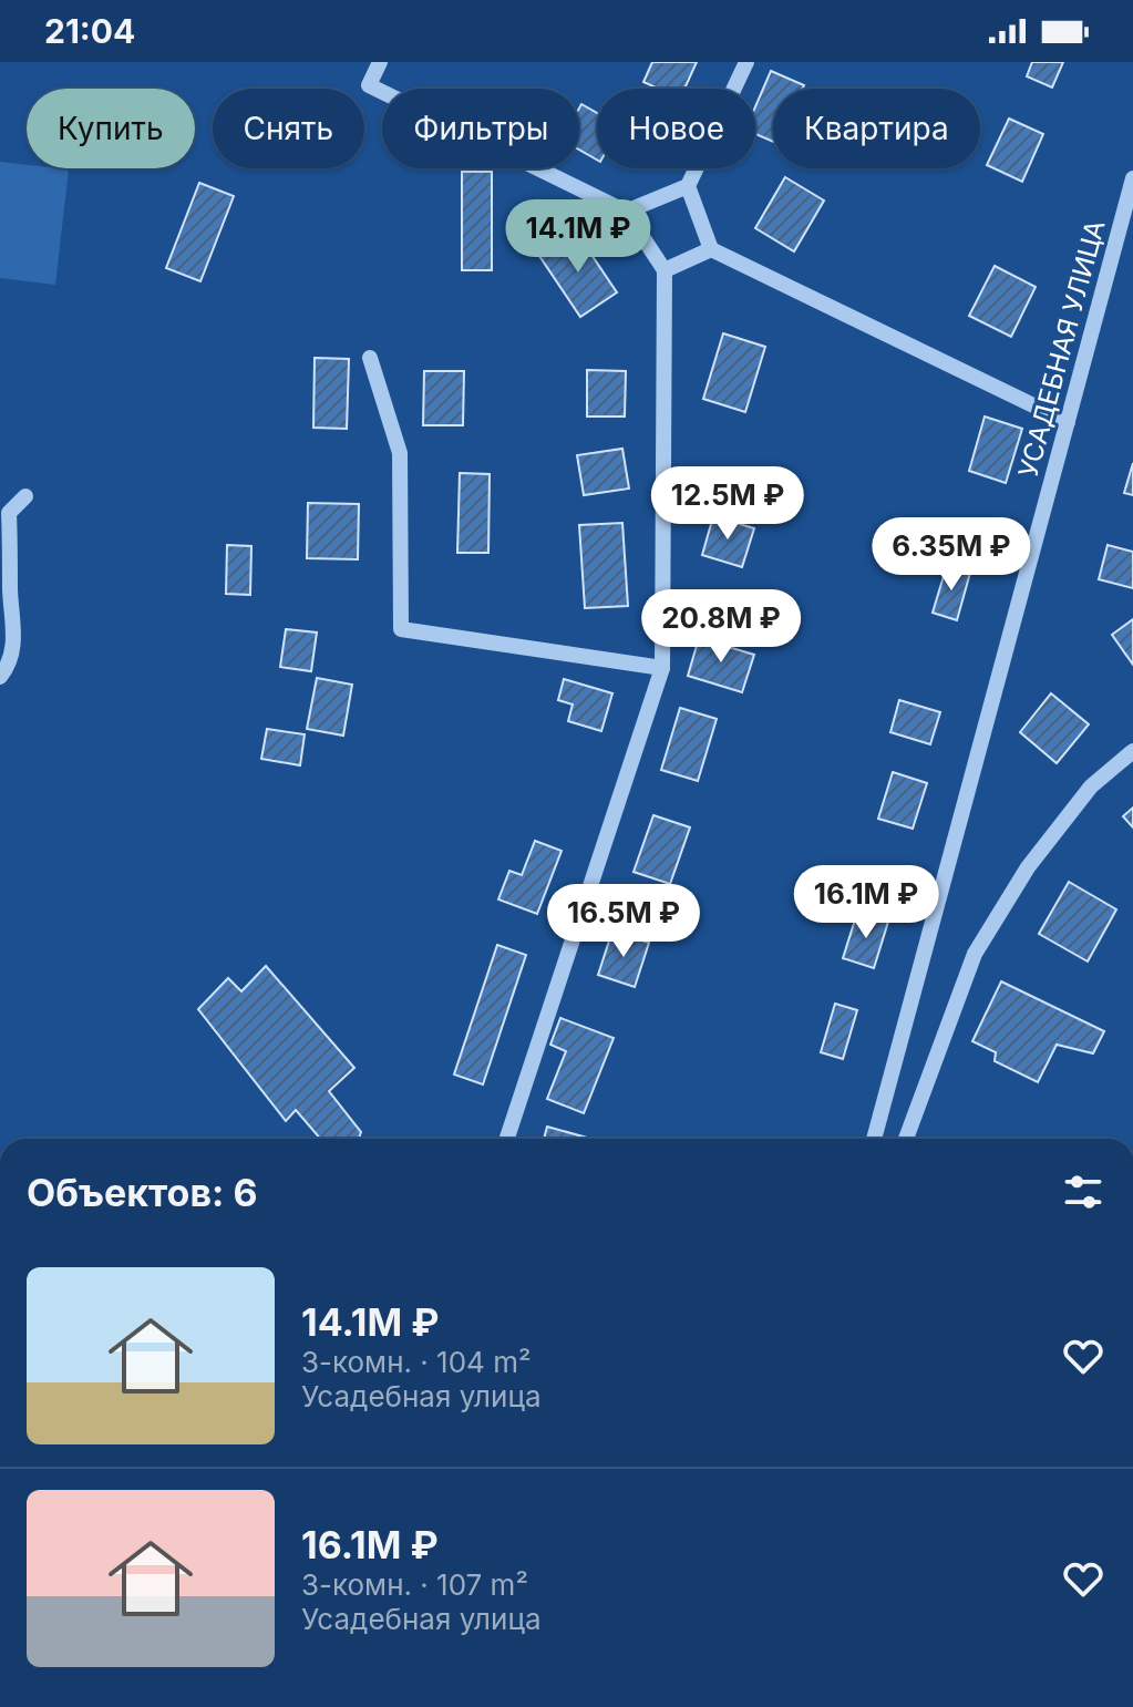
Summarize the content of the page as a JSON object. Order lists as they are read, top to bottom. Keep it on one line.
{"streets":{"street":["УСАДЕБНАЯ УЛИЦА"]},"page":{"status":"21:04","chip":["Купить","Снять","Фильтры","Новое","Квартира"],"price":["14.1M ₽","12.5M ₽","6.35M ₽","20.8M ₽","16.1M ₽","16.5M ₽"],"heading":"Объектов: 6","list":[{"name":"14.1M ₽","note":"3-комн. · 104 m² · Усадебная улица"},{"name":"16.1M ₽","note":"3-комн. · 107 m² · Усадебная улица"}]}}
